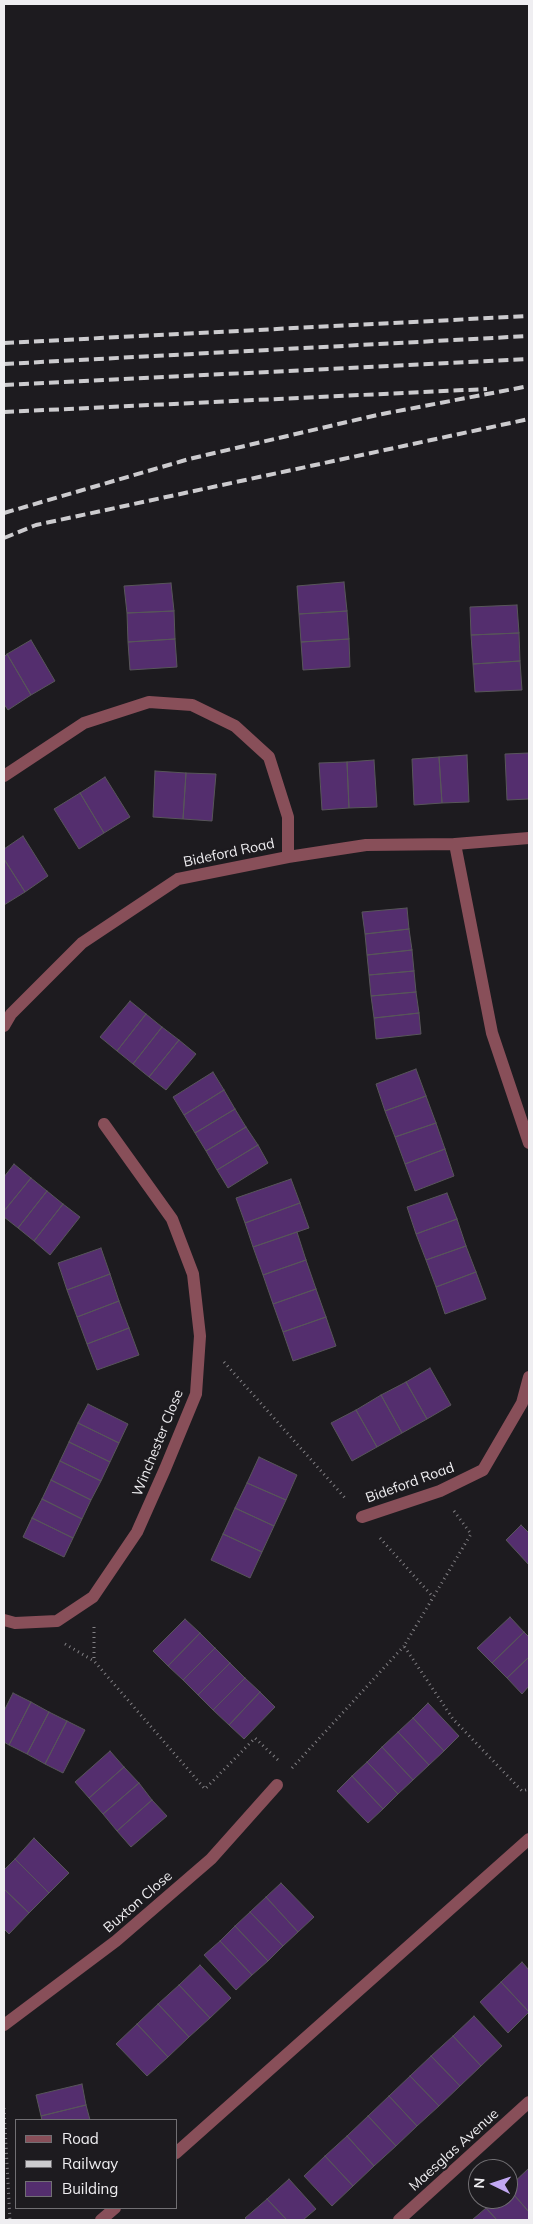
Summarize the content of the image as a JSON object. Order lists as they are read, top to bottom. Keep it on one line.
{"streets":{"street":["Bideford Road","Winchester Close","Buxton Close","Maesglas Avenue"]},"legend":["Road","Railway","Building"],"north":"left"}
